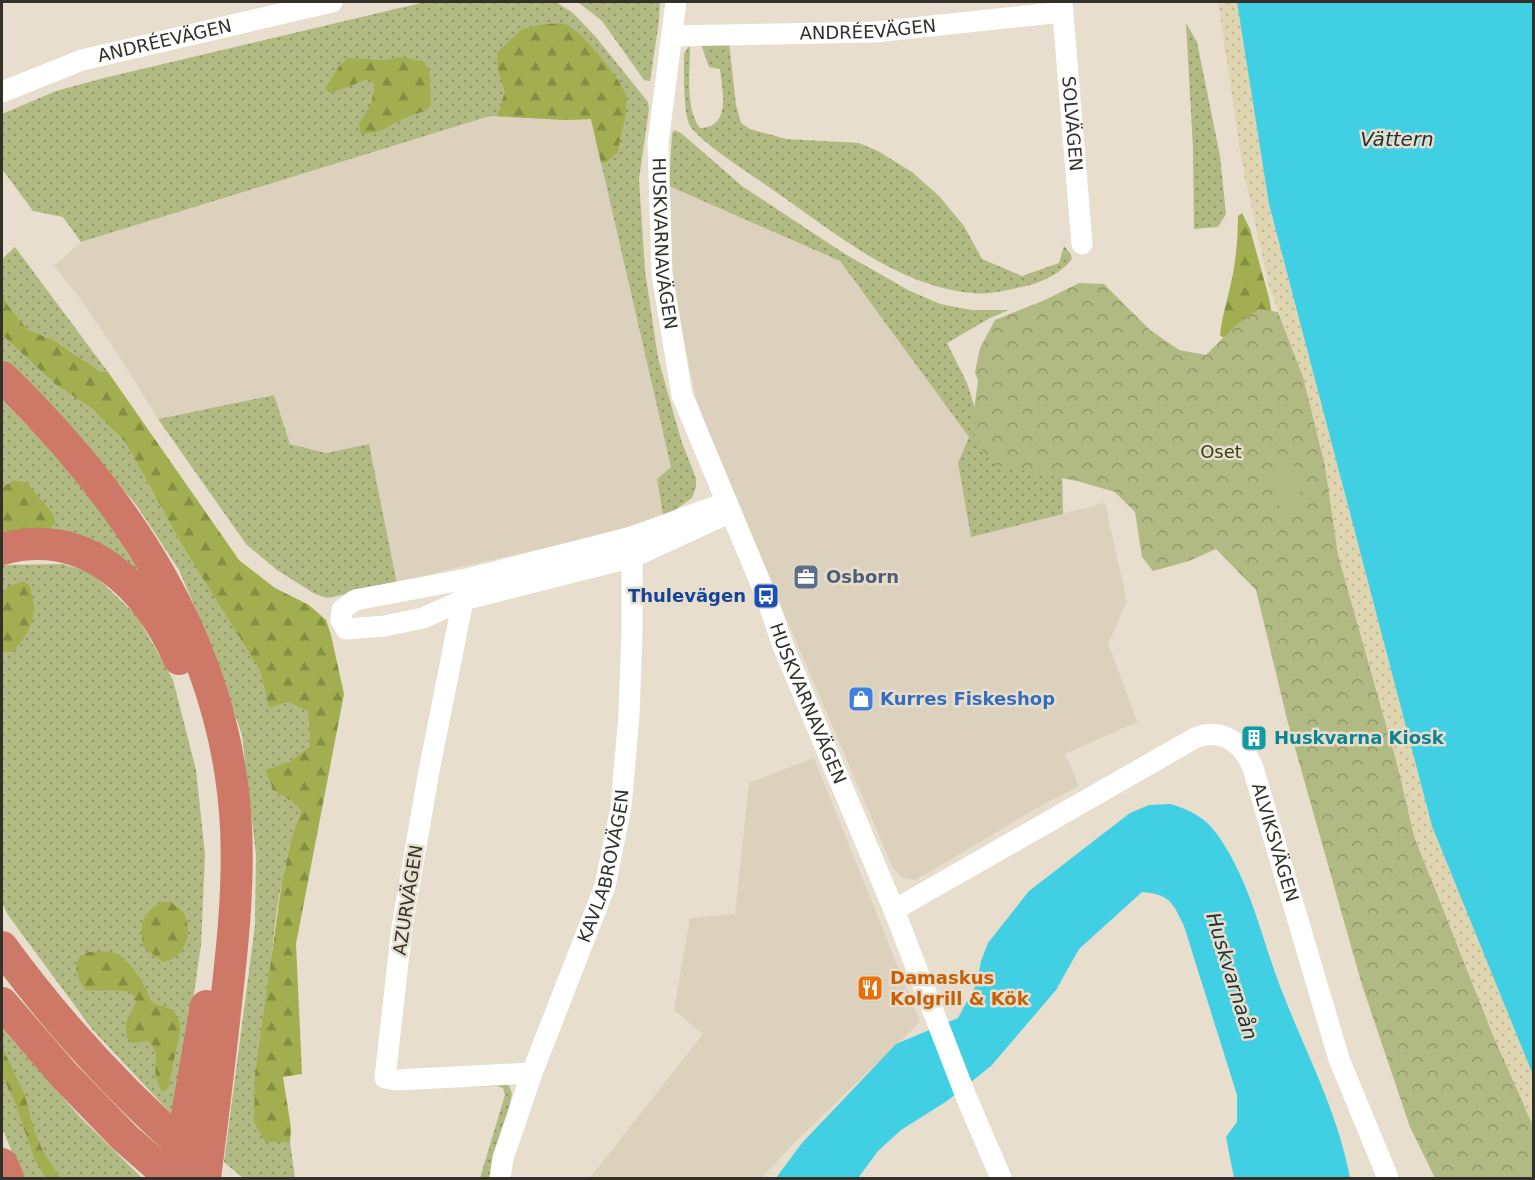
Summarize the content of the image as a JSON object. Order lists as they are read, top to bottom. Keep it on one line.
{"streets":{"street":["ANDRÉEVÄGEN","SOLVÄGEN","HUSKVARNAVÄGEN","ALVIKSVÄGEN","KAVLABROVÄGEN","AZURVÄGEN"]},"crossings":[["ANDRÉEVÄGEN","SOLVÄGEN"],["ANDRÉEVÄGEN","HUSKVARNAVÄGEN"],["HUSKVARNAVÄGEN","ALVIKSVÄGEN"],["KAVLABROVÄGEN","AZURVÄGEN"]],"water":["Vättern","Huskvarnaån"],"parks":["Oset"],"places":{"office":["Osborn"],"bus stop":["Thulevägen"],"shop":["Kurres Fiskeshop"],"building":["Huskvarna Kiosk"],"restaurant":["Damaskus Kolgrill & Kök"]}}
